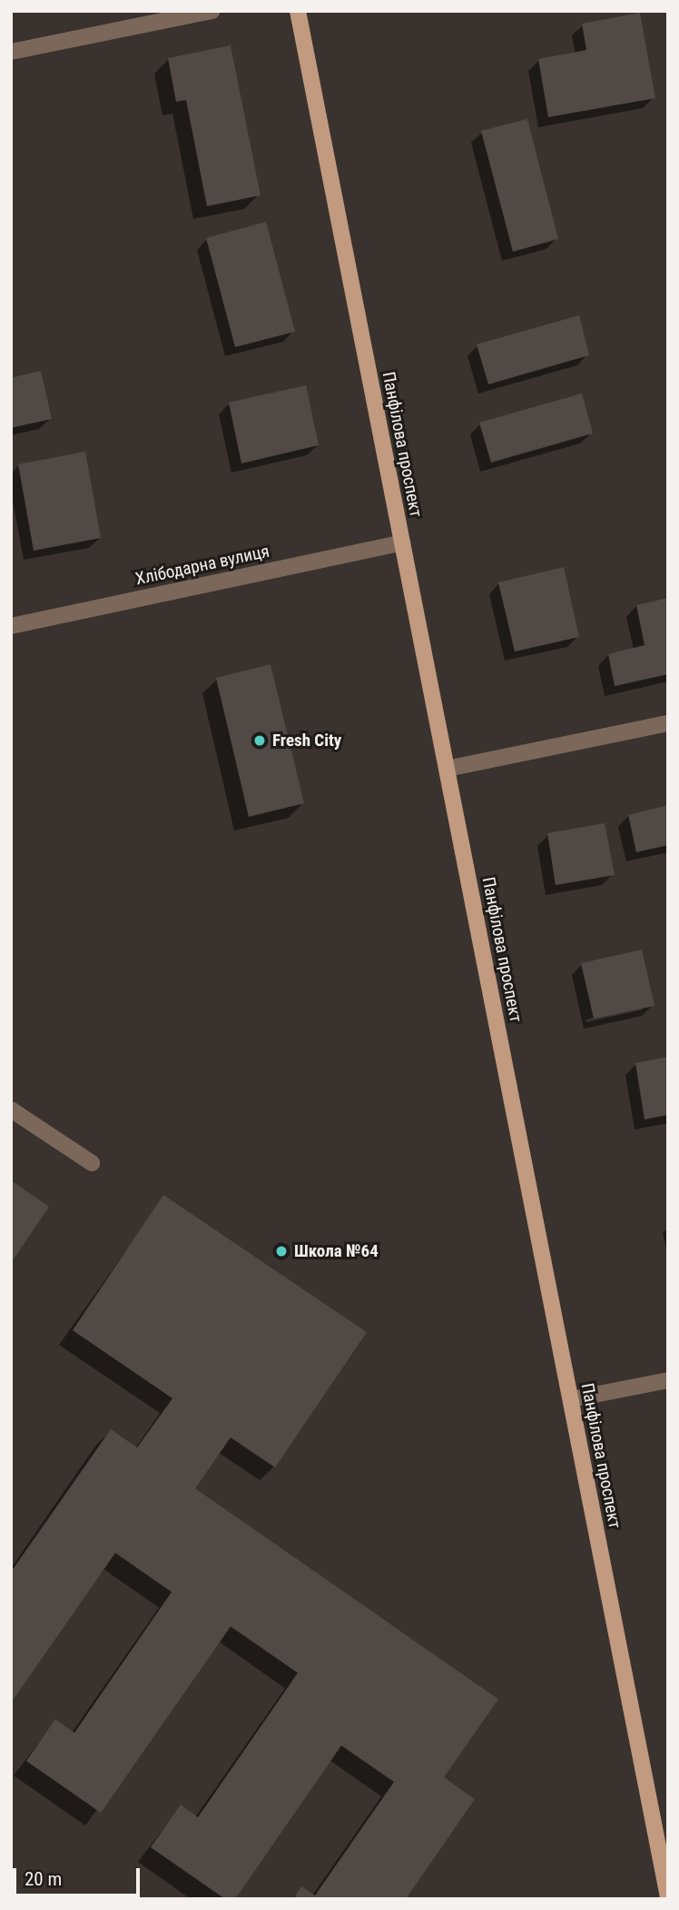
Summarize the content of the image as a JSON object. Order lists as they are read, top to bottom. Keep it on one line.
{"streets":{"main road":["Панфілова проспект"],"street":["Хлібодарна вулиця"]},"crossings":[["Панфілова проспект","Хлібодарна вулиця"]],"places":["Fresh City","Школа №64"],"scale_bar":"20 m"}
